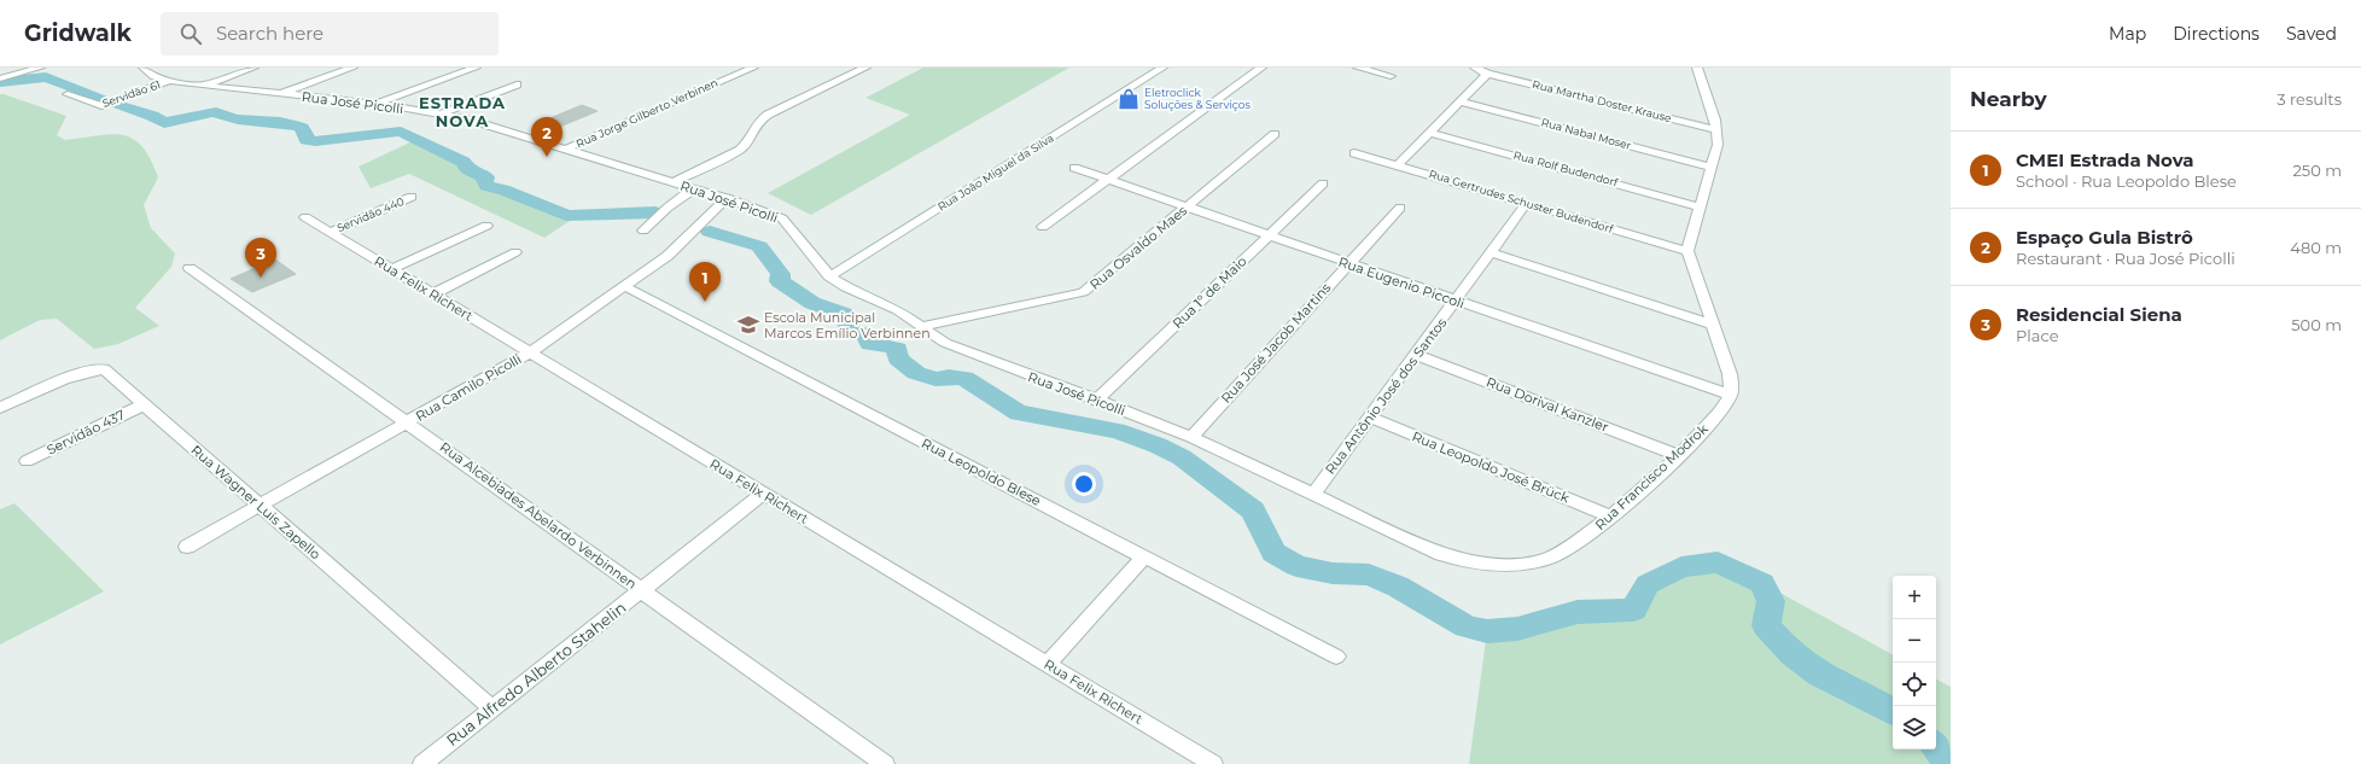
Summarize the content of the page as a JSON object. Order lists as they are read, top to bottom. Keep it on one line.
{"streets":{"street":["Servidão 61","Rua Martha Doster Krause","Rua José Picolli","Rua Jorge Gilberto Verbinen","Rua Nabal Moser","Rua Rolf Budendorf","Rua João Miguel da Silva","Rua Gertrudes Schuster Budendorf","Servidão 440","Rua Osvaldo Maes","Rua Eugenio Piccoli","Rua Felix Richert","Rua 1º de Maio","Rua José Jacob Martins","Rua Camilo Picolli","Rua Antônio José dos Santos","Rua Dorival Kanzler","Servidão 437","Rua Leopoldo José Brück","Rua Leopoldo Blese","Rua Francisco Modrok","Rua Wagner Luis Zapello","Rua Alcebiades Abelardo Verbinnen","Rua Alfredo Alberto Stahelin"]},"crossings":[["Servidão 61","Rua José Picolli"],["Rua José Picolli","Rua Jorge Gilberto Verbinen"],["Rua José Picolli","Rua João Miguel da Silva"],["Rua José Picolli","Rua Osvaldo Maes"],["Rua José Picolli","Rua 1º de Maio"],["Rua José Picolli","Rua José Jacob Martins"],["Rua José Picolli","Rua Camilo Picolli"],["Rua José Picolli","Rua Antônio José dos Santos"],["Rua José Picolli","Rua Francisco Modrok"],["Rua Gertrudes Schuster Budendorf","Rua Antônio José dos Santos"],["Servidão 440","Rua Felix Richert"],["Rua Osvaldo Maes","Rua Eugenio Piccoli"],["Rua Eugenio Piccoli","Rua 1º de Maio"],["Rua Eugenio Piccoli","Rua José Jacob Martins"],["Rua Eugenio Piccoli","Rua Antônio José dos Santos"],["Rua Eugenio Piccoli","Rua Francisco Modrok"],["Rua Felix Richert","Rua Camilo Picolli"],["Rua Felix Richert","Rua Alfredo Alberto Stahelin"],["Rua Camilo Picolli","Rua Leopoldo Blese"],["Rua Camilo Picolli","Rua Wagner Luis Zapello"],["Rua Camilo Picolli","Rua Alcebiades Abelardo Verbinnen"],["Rua Antônio José dos Santos","Rua Dorival Kanzler"],["Rua Antônio José dos Santos","Rua Leopoldo José Brück"],["Rua Antônio José dos Santos","Rua Francisco Modrok"],["Rua Dorival Kanzler","Rua Francisco Modrok"],["Servidão 437","Rua Wagner Luis Zapello"],["Rua Leopoldo José Brück","Rua Francisco Modrok"],["Rua Wagner Luis Zapello","Rua Alfredo Alberto Stahelin"],["Rua Alcebiades Abelardo Verbinnen","Rua Alfredo Alberto Stahelin"]],"districts":["ESTRADA NOVA"],"places":{"shop":["Eletroclick Soluções & Serviços"],"school or university":["Escola Municipal Marcos Emílio Verbinnen"]},"page":{"header":"Gridwalk","search":"Search here","nav":["Map","Directions","Saved"],"heading":["Nearby","3 results"],"pins":["2","3","1"],"list":[{"mark":"1","name":"CMEI Estrada Nova","note":"School · Rua Leopoldo Blese","value":"250 m"},{"mark":"2","name":"Espaço Gula Bistrô","note":"Restaurant · Rua José Picolli","value":"480 m"},{"mark":"3","name":"Residencial Siena","note":"Place","value":"500 m"}],"map_buttons":["+","−"]}}
